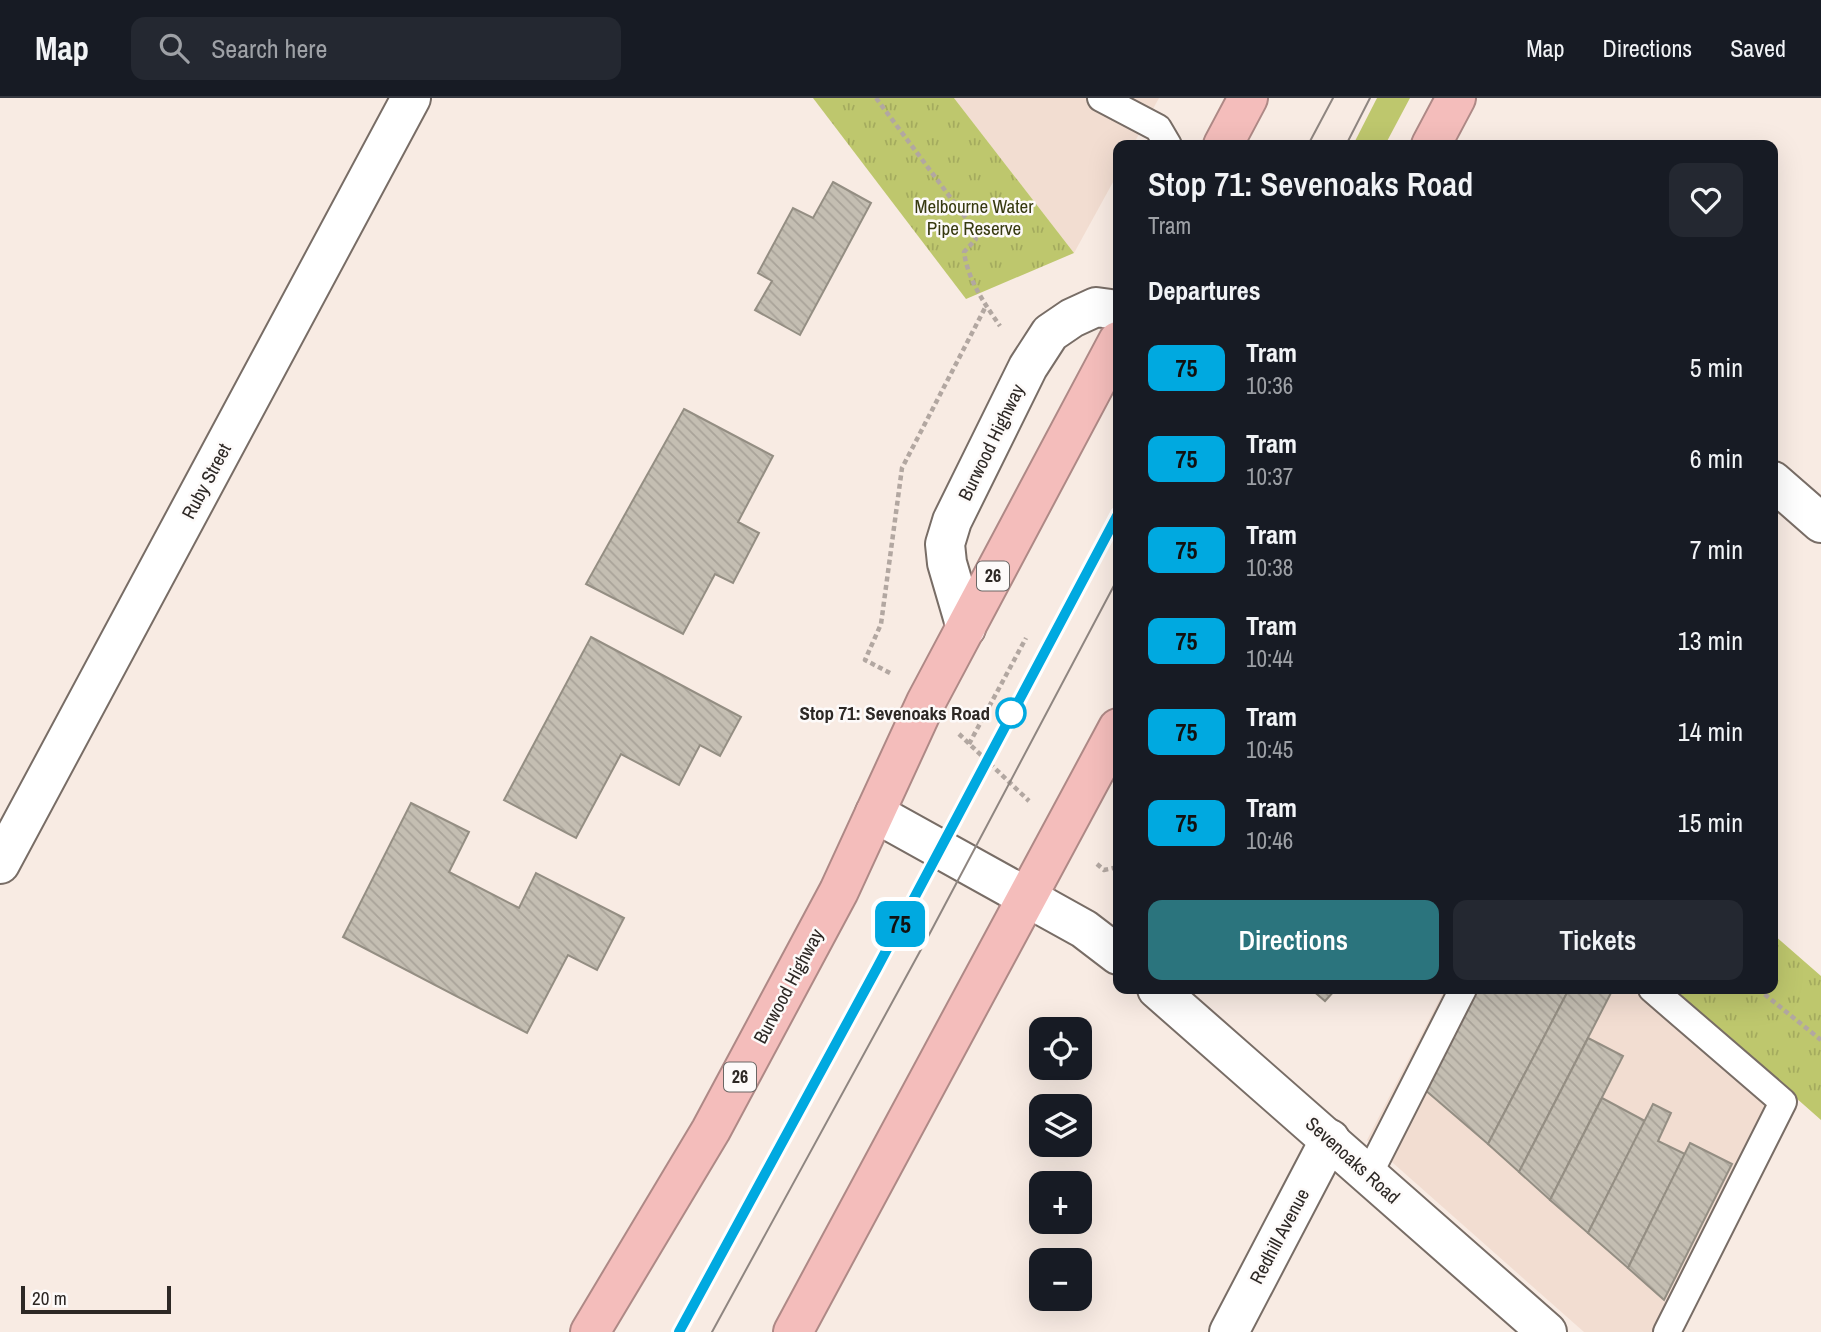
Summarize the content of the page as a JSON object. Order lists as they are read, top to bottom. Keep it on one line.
{"streets":{"highway":["Burwood Highway","26"],"street":["Ruby Street","Sevenoaks Road","Redhill Avenue"]},"crossings":[["Sevenoaks Road","Redhill Avenue"]],"parks":["Melbourne Water Pipe Reserve"],"places":["Stop 71: Sevenoaks Road"],"lines":["tram line 75"],"scale_bar":"20 m","page":{"header":"Map","search":"Search here","nav":["Map","Directions","Saved"],"on_map":"75","heading":[["Stop 71: Sevenoaks Road","Tram"],"Departures"],"list":[{"mark":"75","name":"Tram","note":"10:36","value":"5 min"},{"mark":"75","name":"Tram","note":"10:37","value":"6 min"},{"mark":"75","name":"Tram","note":"10:38","value":"7 min"},{"mark":"75","name":"Tram","note":"10:44","value":"13 min"},{"mark":"75","name":"Tram","note":"10:45","value":"14 min"},{"mark":"75","name":"Tram","note":"10:46","value":"15 min"}],"buttons":["Directions","Tickets"],"map_buttons":["+","−"],"scale":"20 m"}}
